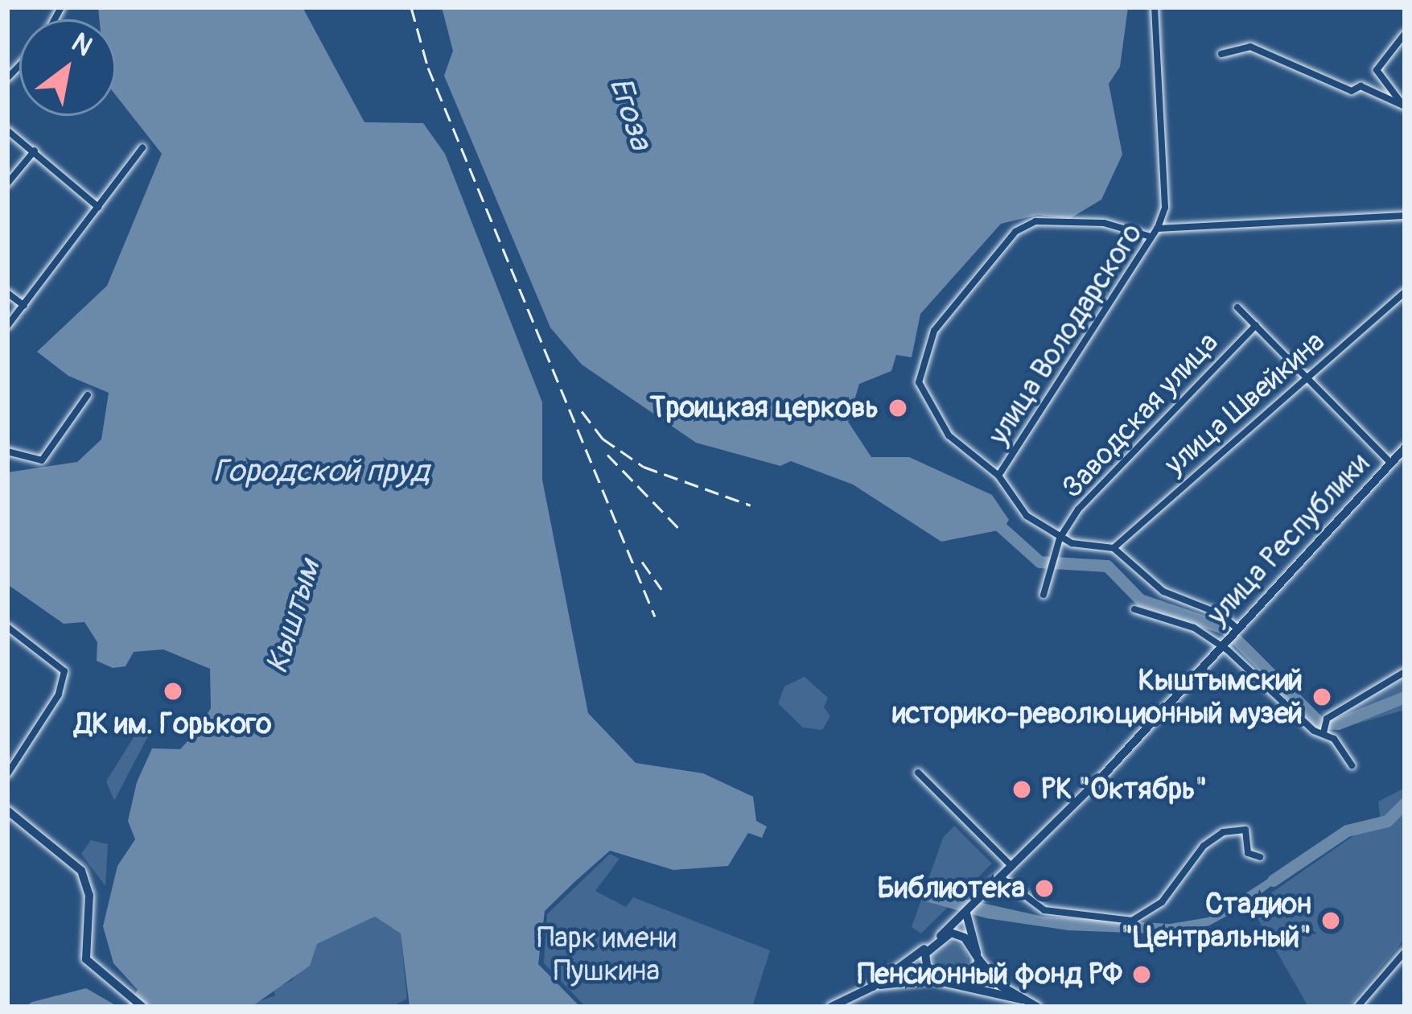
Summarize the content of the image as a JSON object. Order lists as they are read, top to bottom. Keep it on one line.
{"streets":{"main road":["улица Республики"],"street":["улица Володарского","улица Швейкина","Заводская улица"]},"water":["Егоза","Городской пруд","Кыштым"],"parks":["Парк имени Пушкина"],"places":["Троицкая церковь","ДК им. Горького","Кыштымский историко-революционный музей","РК \"Октябрь\"","Библиотека","Стадион \"Центральный\"","Пенсионный фонд РФ"],"north":"top right"}
